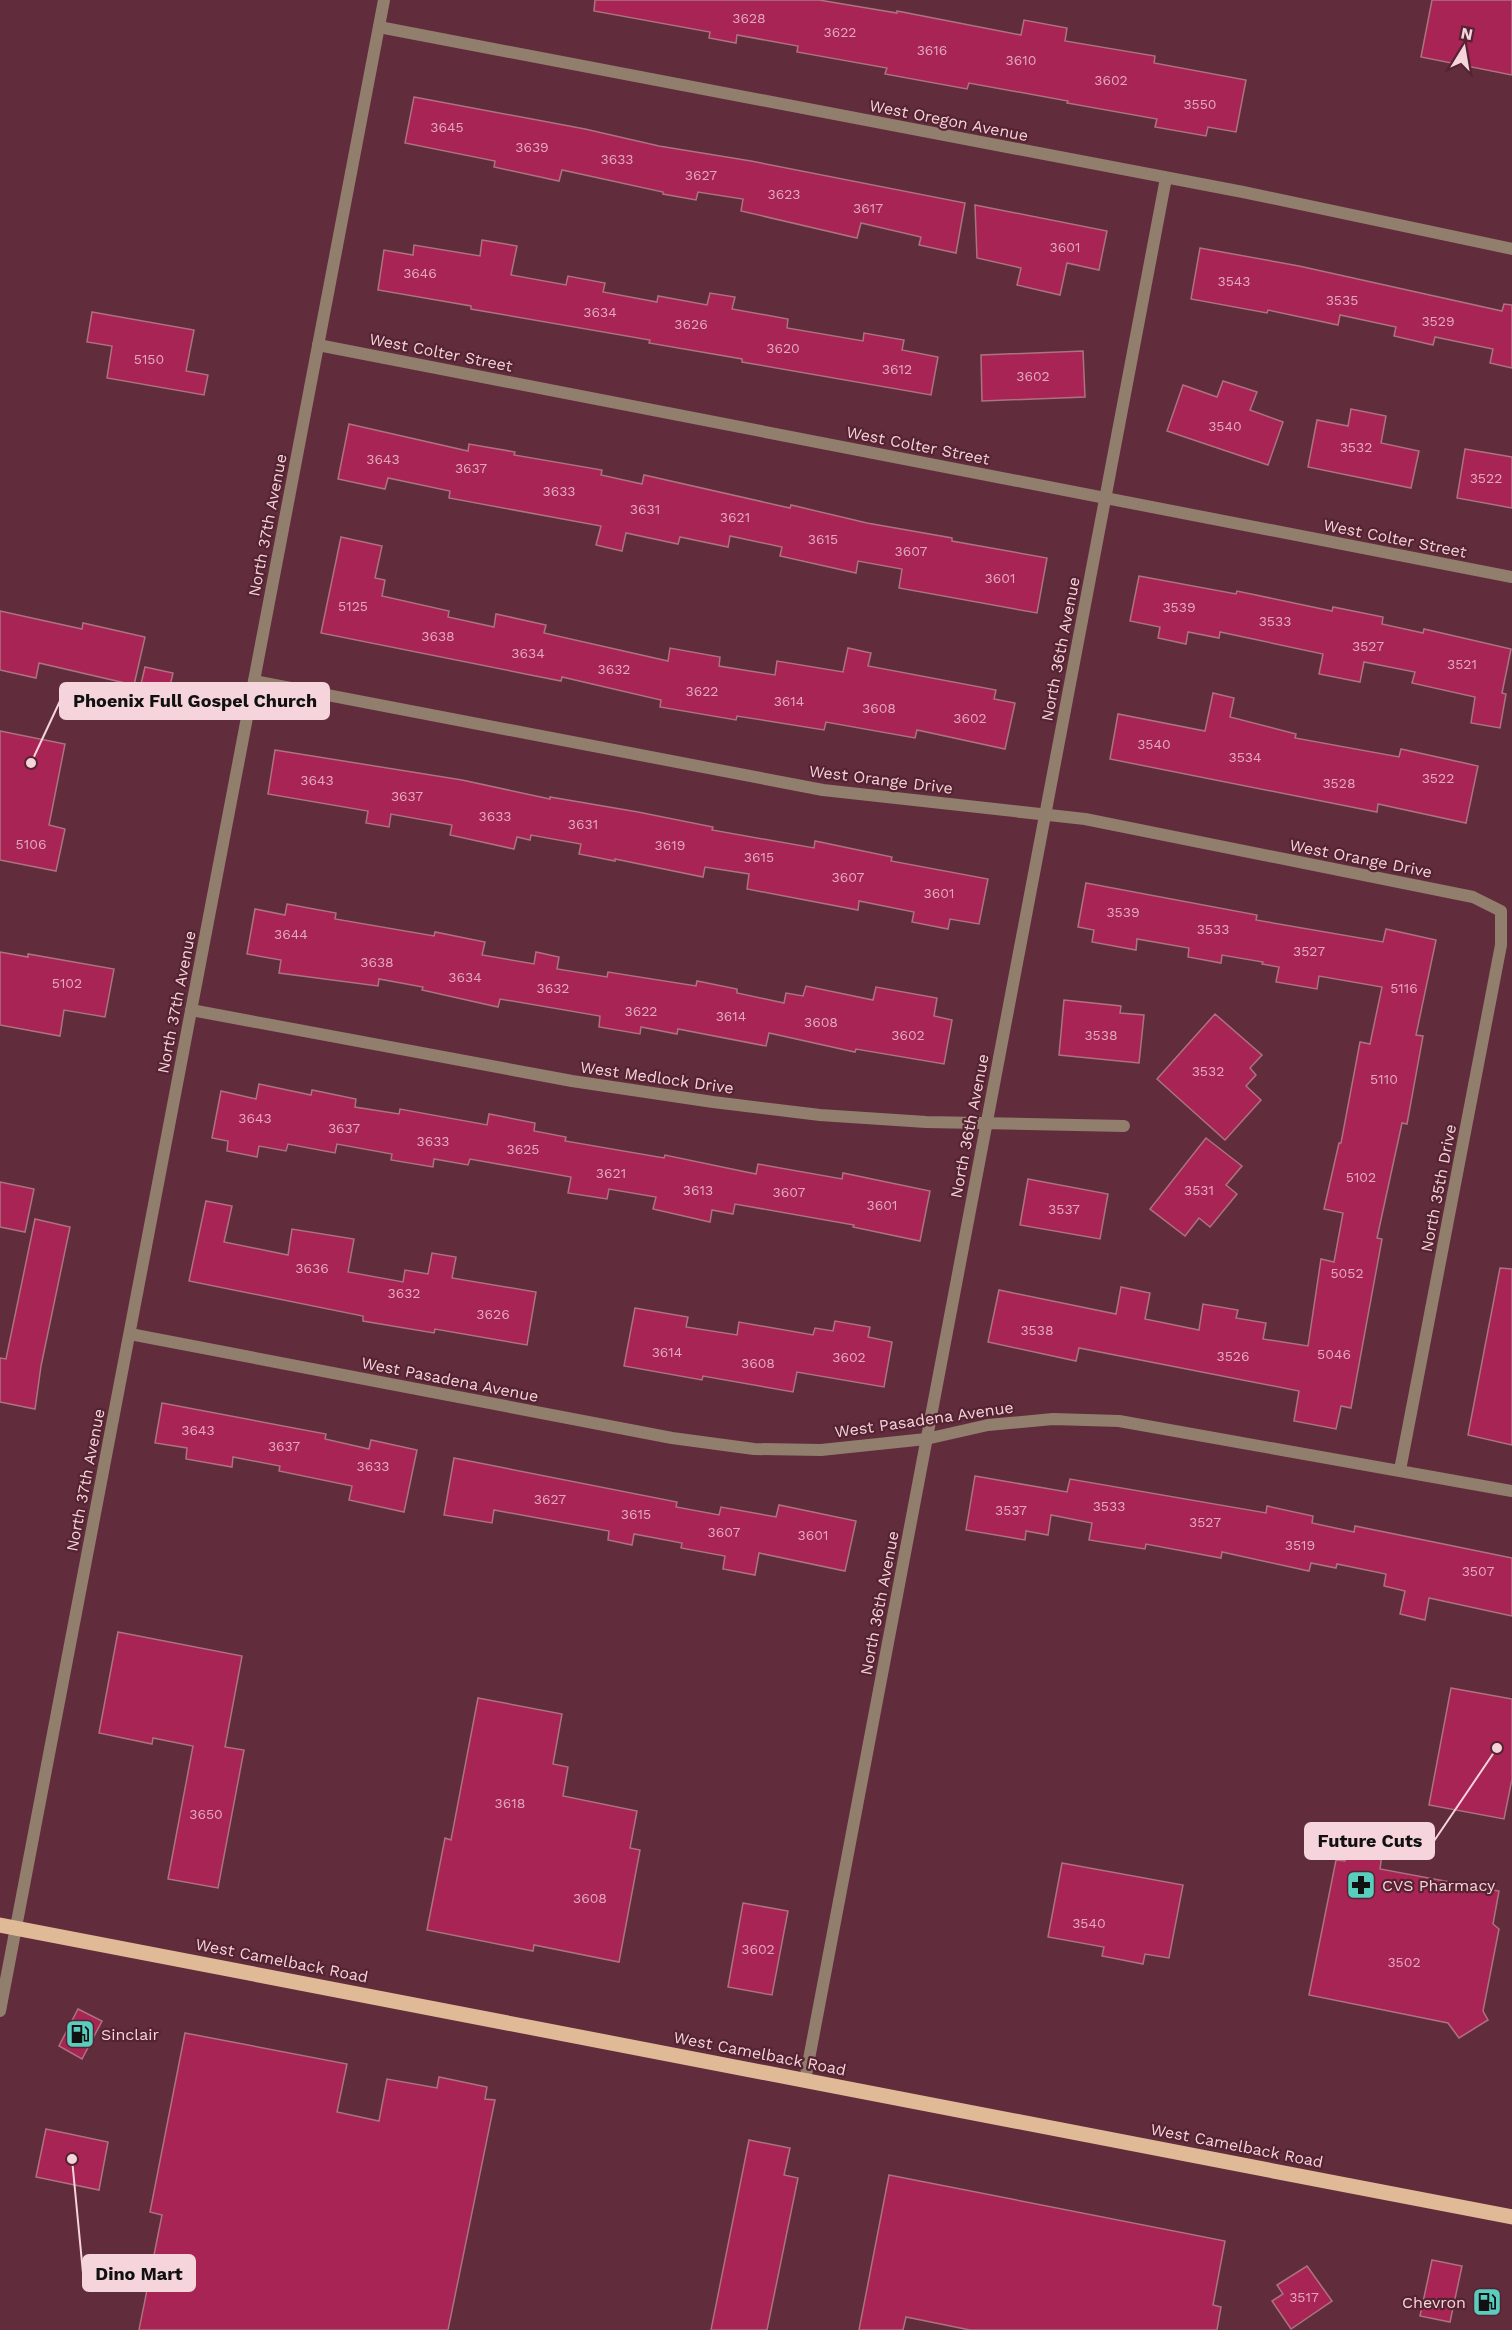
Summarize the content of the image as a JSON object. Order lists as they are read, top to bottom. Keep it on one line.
{"streets":{"main road":["West Camelback Road"],"street":["West Oregon Avenue","West Colter Street","North 37th Avenue","North 36th Avenue","West Orange Drive","West Medlock Drive","North 35th Drive","West Pasadena Avenue"]},"crossings":[["West Oregon Avenue","North 37th Avenue"],["West Oregon Avenue","North 36th Avenue"],["West Colter Street","North 37th Avenue"],["West Colter Street","North 36th Avenue"],["North 37th Avenue","West Orange Drive"],["North 37th Avenue","West Medlock Drive"],["North 37th Avenue","West Pasadena Avenue"],["North 37th Avenue","West Camelback Road"],["North 36th Avenue","West Orange Drive"],["North 36th Avenue","West Medlock Drive"],["North 36th Avenue","West Pasadena Avenue"],["North 36th Avenue","West Camelback Road"],["West Orange Drive","North 35th Drive"],["North 35th Drive","West Pasadena Avenue"]],"places":{"other":["Phoenix Full Gospel Church","Future Cuts","Dino Mart"],"pharmacy":["CVS Pharmacy"],"fuel station":["Sinclair","Chevron"]},"house_numbers":["3628","3622","3616","3610","3602","3550","3645","3639","3633","3627","3623","3617","3601","3646","3543","3535","3634","3529","3626","3620","5150","3612","3602","3540","3532","3643","3637","3522","3633","3631","3621","3615","3607","3601","5125","3539","3533","3638","3527","3634","3521","3632","3622","3614","3608","3602","3540","3534","3522","3643","3528","3637","3633","3631","5106","3619","3615","3607","3601","3539","3533","3644","3527","3638","3634","5102","3632","5116","3622","3614","3608","3602","3538","3532","5110","3643","3637","3633","3625","3621","5102","3613","3531","3607","3601","3537","3636","5052","3632","3626","3538","3614","5046","3526","3602","3608","3643","3637","3633","3627","3533","3537","3615","3527","3607","3601","3519","3507","3618","3650","3608","3540","3602","3502","3517"],"north":"top"}
